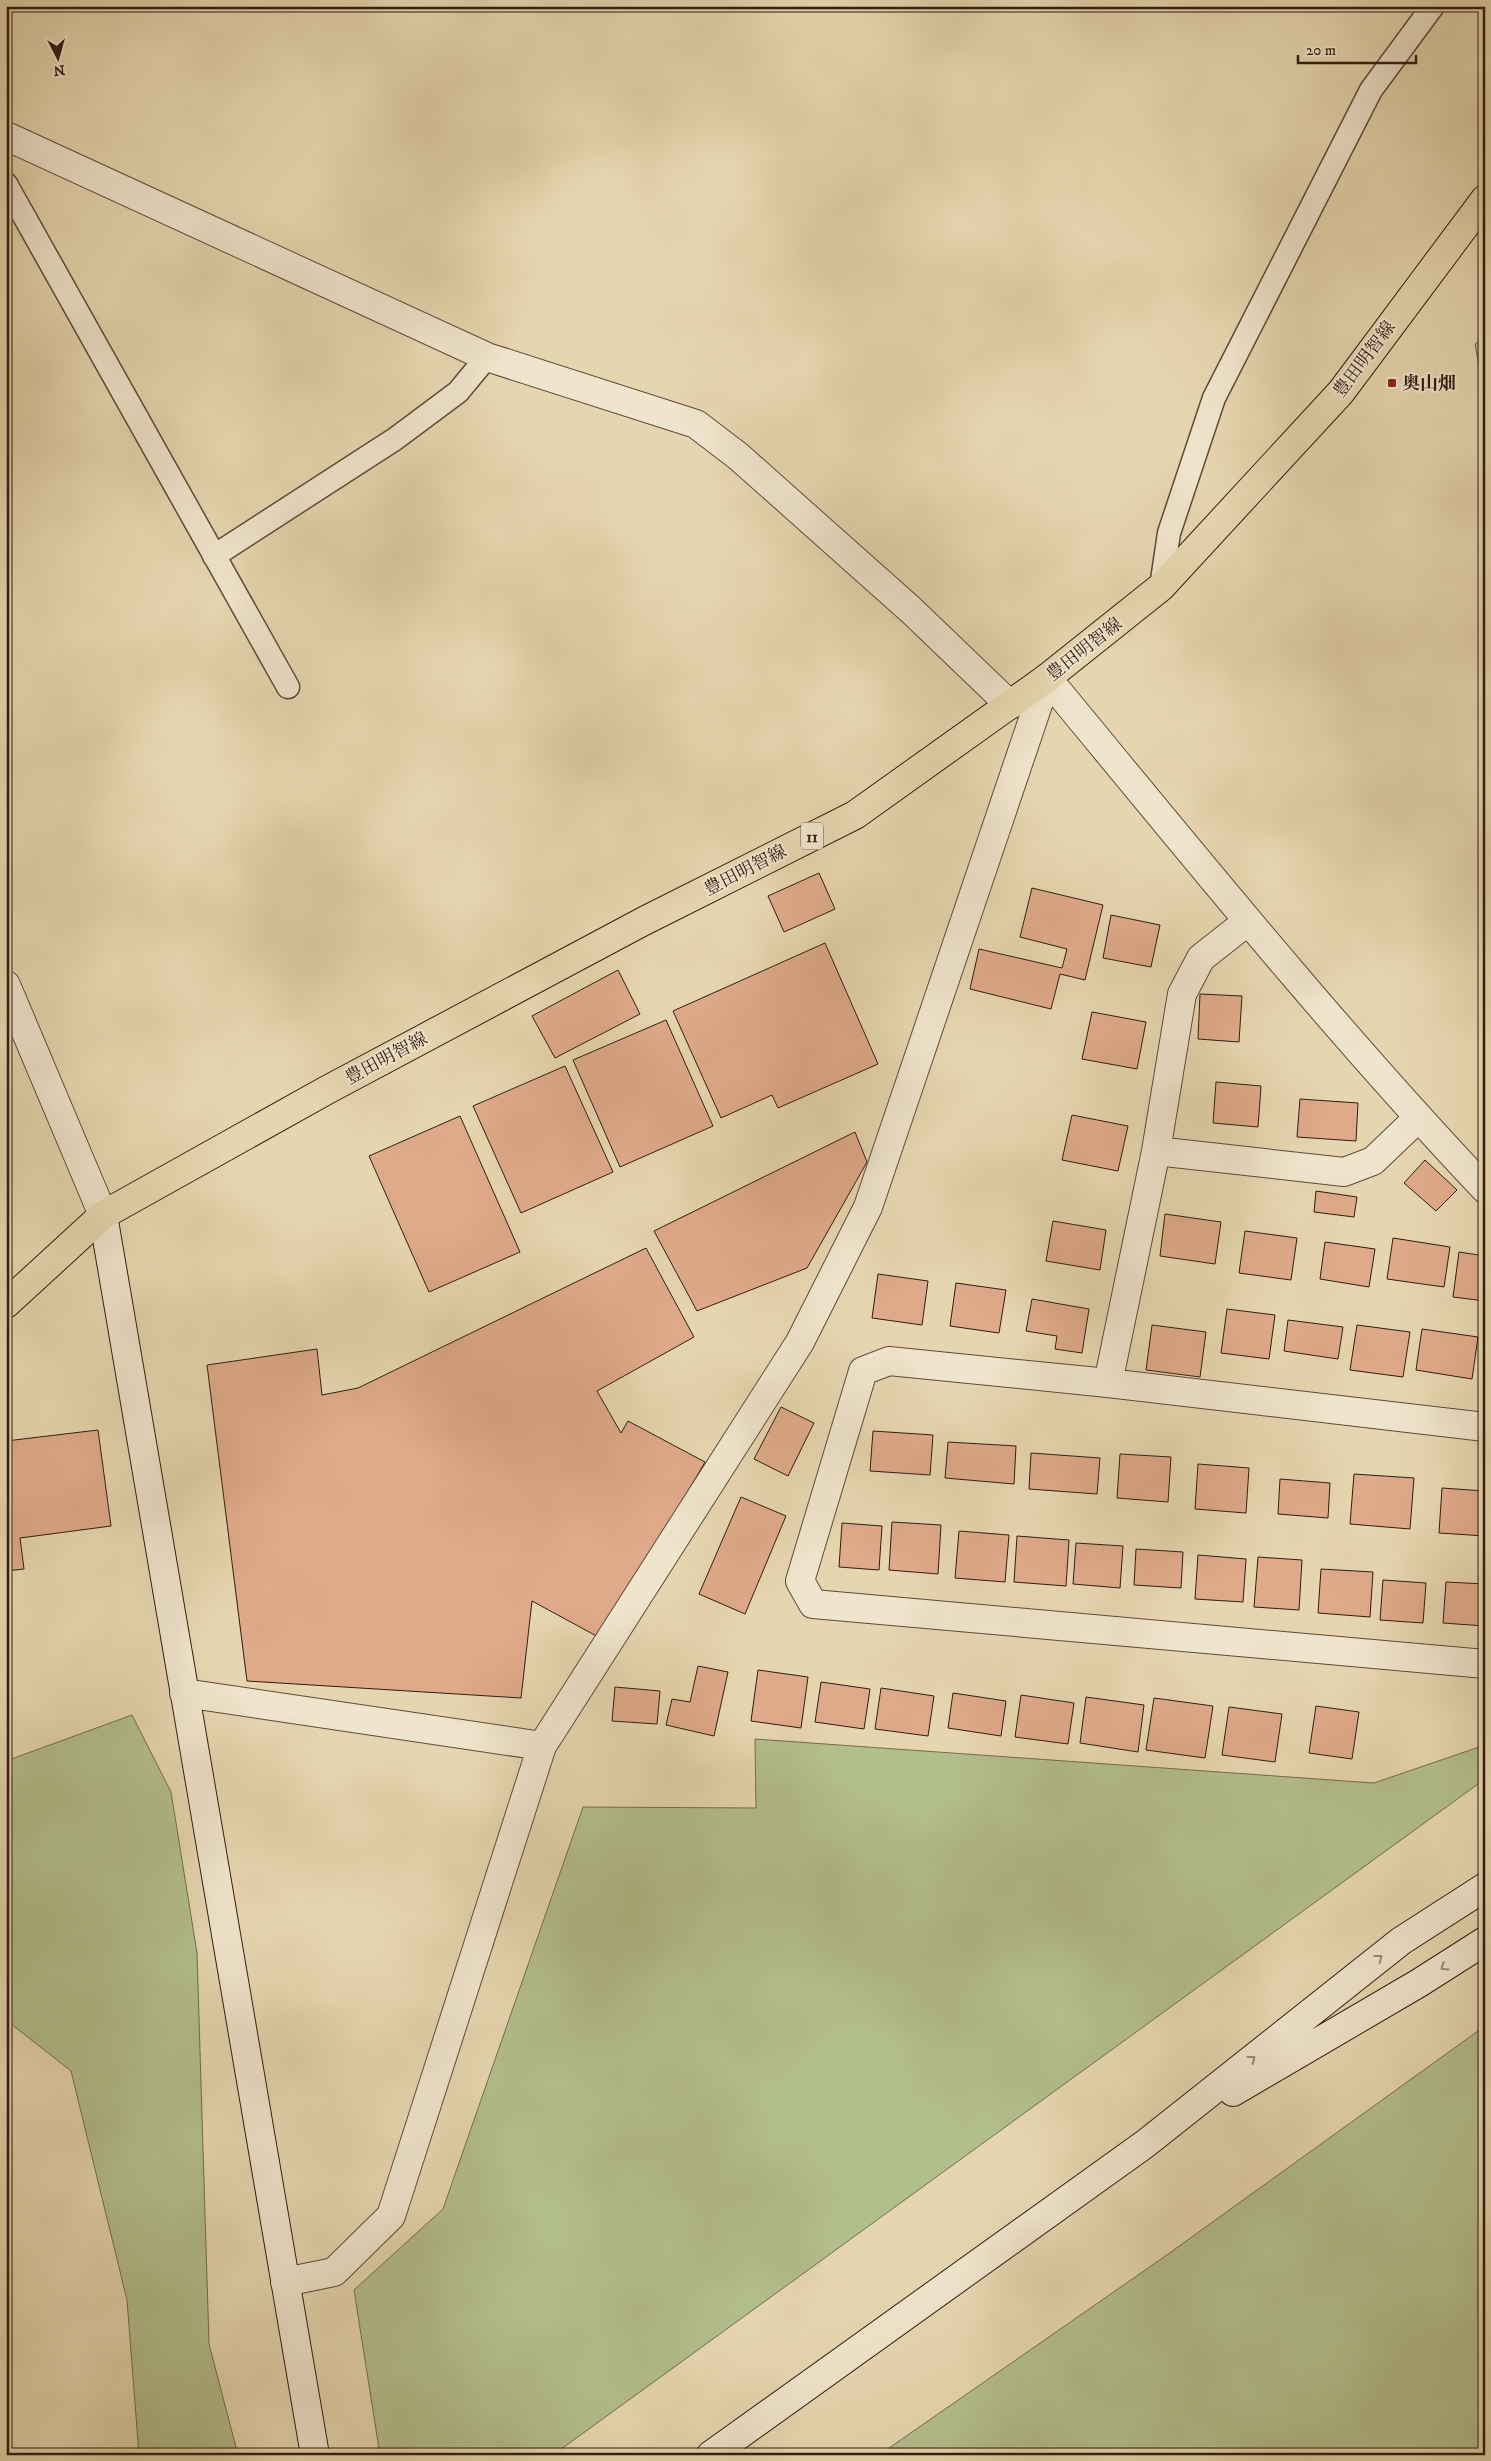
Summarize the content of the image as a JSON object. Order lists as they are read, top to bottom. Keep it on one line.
{"streets":{"main road":["豊田明智線","11"]},"places":{"transit":["奥山畑"]},"scale_bar":"20 m","north":"bottom"}
